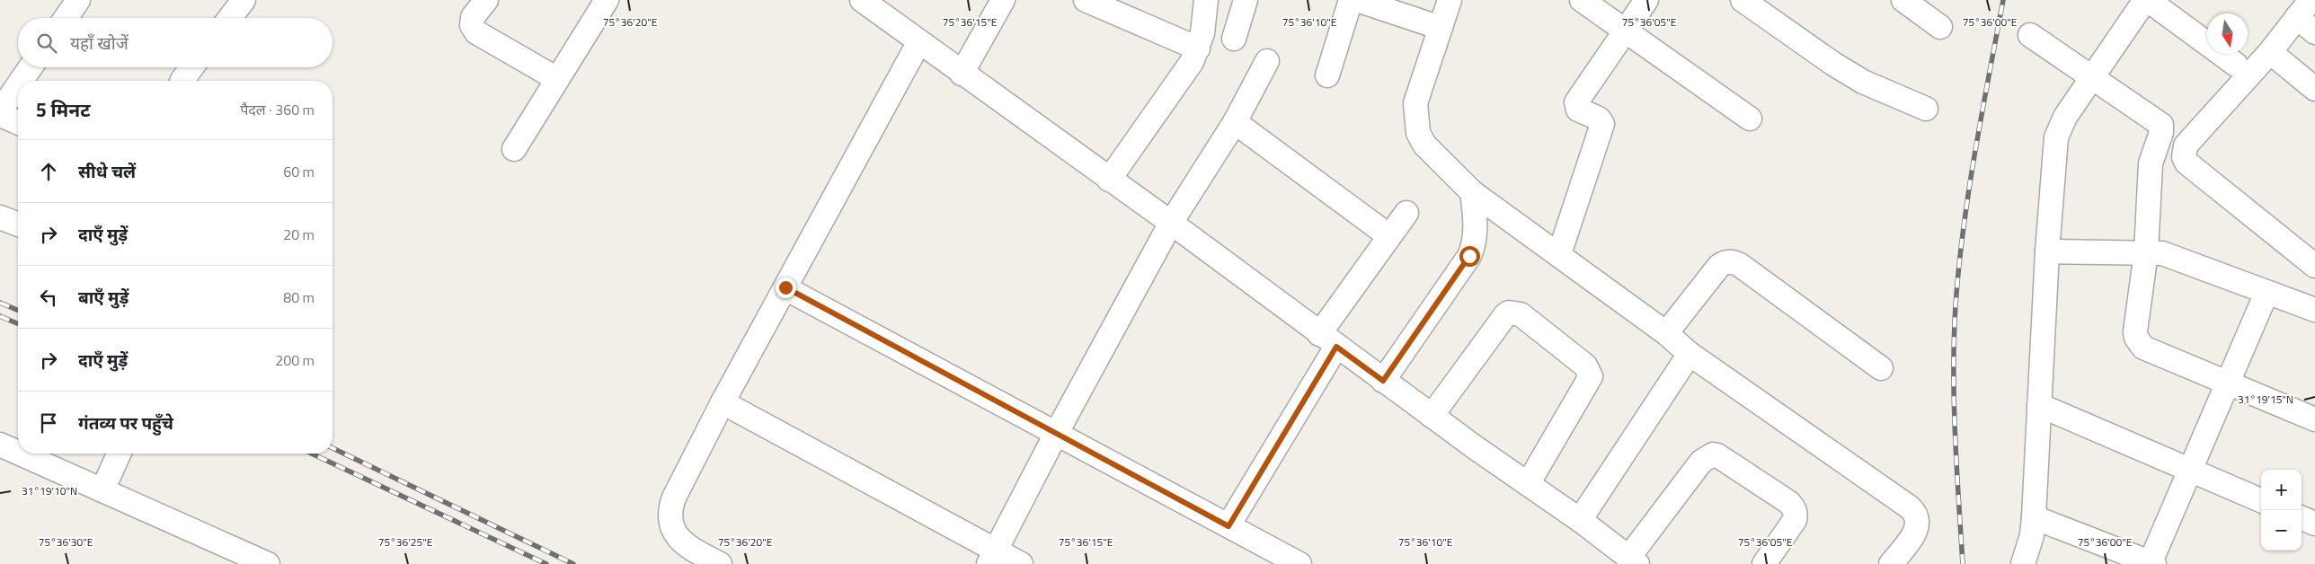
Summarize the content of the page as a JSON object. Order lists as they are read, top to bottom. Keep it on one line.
{"north":"bottom","page":{"search":"यहाँ खोजें","heading":["5 मिनट","पैदल · 360 m"],"list":[["सीधे चलें","60 m"],["दाएँ मुड़ें","20 m"],["बाएँ मुड़ें","80 m"],["दाएँ मुड़ें","200 m"],"गंतव्य पर पहुँचे"],"map_buttons":["+","−"]},"coordinates":["75°36'20\"E","75°36'15\"E","75°36'10\"E","75°36'05\"E","75°36'00\"E","31°19'15\"N","31°19'10\"N","75°36'30\"E","75°36'25\"E"]}
